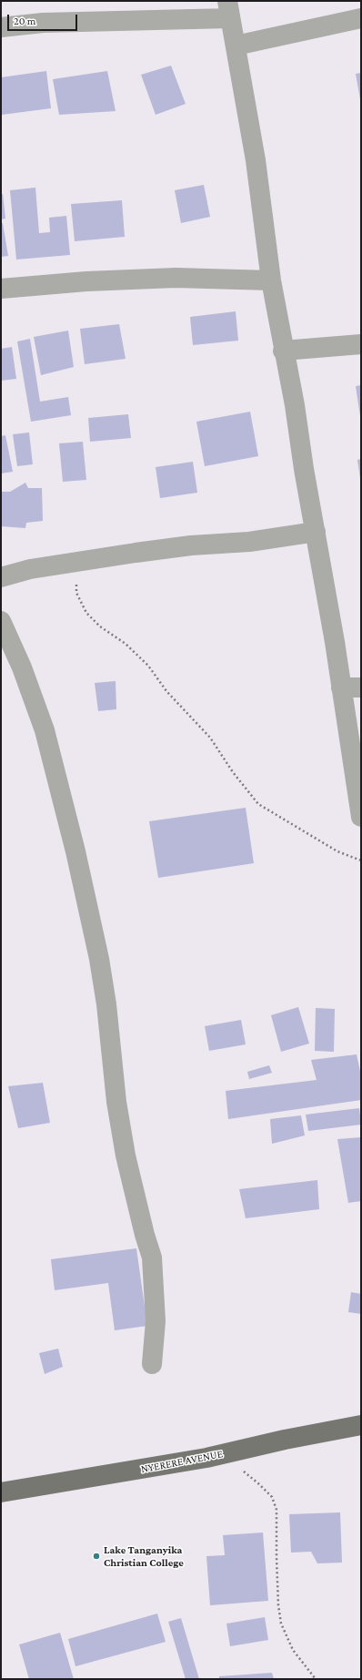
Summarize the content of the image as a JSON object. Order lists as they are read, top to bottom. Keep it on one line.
{"streets":{"main road":["NYERERE AVENUE"]},"places":["Lake Tanganyika Christian College"],"scale_bar":"20 m"}
